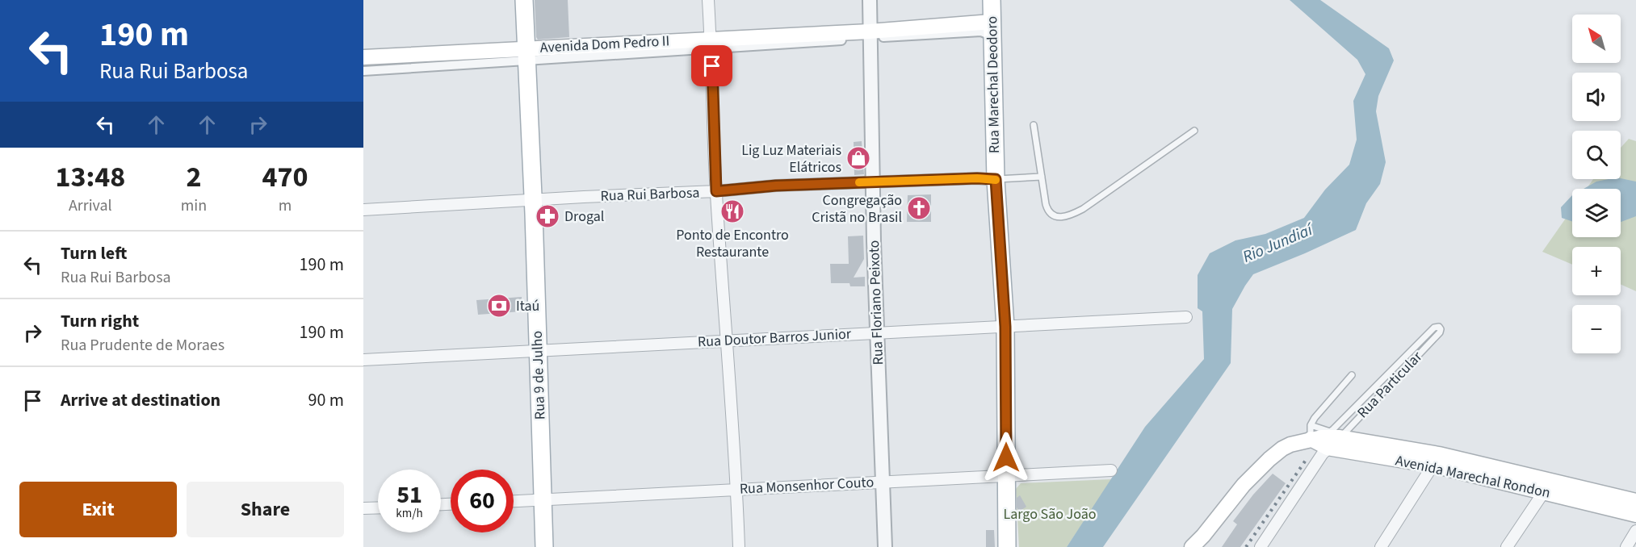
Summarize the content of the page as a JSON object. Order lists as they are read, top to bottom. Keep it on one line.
{"streets":{"main road":["Avenida Dom Pedro II","Rua Marechal Deodoro","Rua 9 de Julho","Avenida Marechal Rondon"],"street":["Rua Rui Barbosa","Rua Floriano Peixoto","Rua Doutor Barros Junior","Rua Monsenhor Couto"],"lane":["Rua Particular"]},"crossings":[["Avenida Dom Pedro II","Rua Marechal Deodoro"],["Avenida Dom Pedro II","Rua Floriano Peixoto"],["Avenida Dom Pedro II","Rua 9 de Julho"],["Rua Marechal Deodoro","Rua Rui Barbosa"],["Rua Marechal Deodoro","Rua Doutor Barros Junior"],["Rua Marechal Deodoro","Rua Monsenhor Couto"],["Rua Rui Barbosa","Rua Floriano Peixoto"],["Rua Rui Barbosa","Rua 9 de Julho"],["Rua Floriano Peixoto","Rua Doutor Barros Junior"],["Rua Floriano Peixoto","Rua Monsenhor Couto"],["Rua Doutor Barros Junior","Rua 9 de Julho"],["Rua 9 de Julho","Rua Monsenhor Couto"],["Rua Particular","Avenida Marechal Rondon"]],"water":["Rio Jundiaí"],"parks":["Largo São João"],"places":{"shop":["Lig Luz Materiais Elátricos"],"church":["Congregação Cristã no Brasil"],"restaurant":["Ponto de Encontro Restaurante"],"pharmacy":["Drogal"],"bank":["Itaú"]},"north":"top left","page":{"turn":["190 m","Rua Rui Barbosa"],"map_buttons":["+","−"],"eta":["13:48","Arrival","2","min","470","m"],"list":[{"name":"Turn left","note":"Rua Rui Barbosa","value":"190 m"},{"name":"Turn right","note":"Rua Prudente de Moraes","value":"190 m"},{"name":"Arrive at destination","value":"90 m"}],"speed":"51 km/h","limit":"60","buttons":["Exit","Share"]}}
